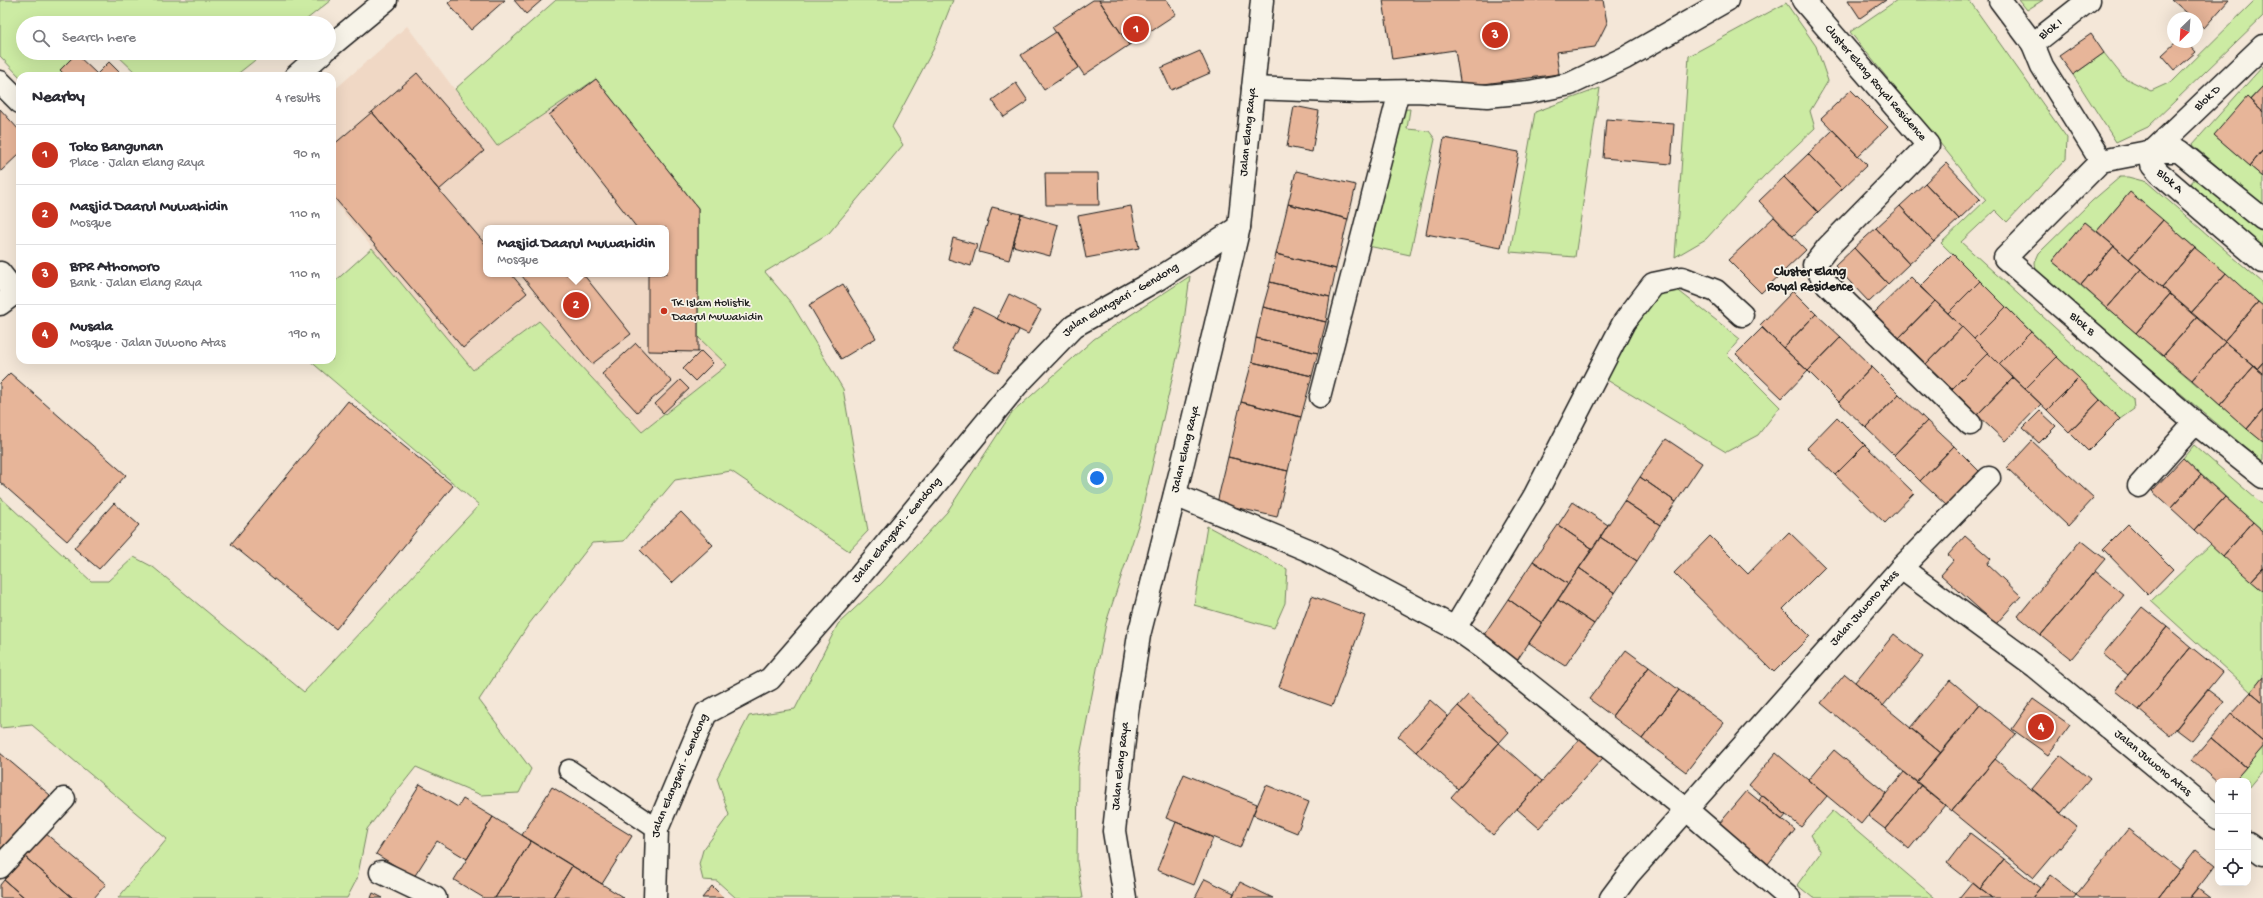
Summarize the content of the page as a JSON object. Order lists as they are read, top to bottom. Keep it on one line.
{"streets":{"street":["Blok I","Cluster Elang Royal Residence","Blok D","Jalan Elang Raya","Blok A","Jalan Elangsari - Gendong","Blok B","Jalan Juwono Atas"]},"crossings":[["Blok D","Blok A"],["Jalan Elang Raya","Jalan Elangsari - Gendong"]],"districts":["Cluster Elang Royal Residence"],"places":["TK Islam Holistik Daarul Muwahidin"],"north":"bottom left","page":{"pins":["1","3","2","4"],"search":"Search here","heading":["Nearby","4 results"],"list":[{"mark":"1","name":"Toko Bangunan","note":"Place · Jalan Elang Raya","value":"90 m"},{"mark":"2","name":"Masjid Daarul Muwahidin","note":"Mosque","value":"110 m"},{"mark":"3","name":"BPR Athomoro","note":"Bank · Jalan Elang Raya","value":"110 m"},{"mark":"4","name":"Musala","note":"Mosque · Jalan Juwono Atas","value":"190 m"}],"popup":["Masjid Daarul Muwahidin","Mosque"],"map_buttons":["+","−"]}}
